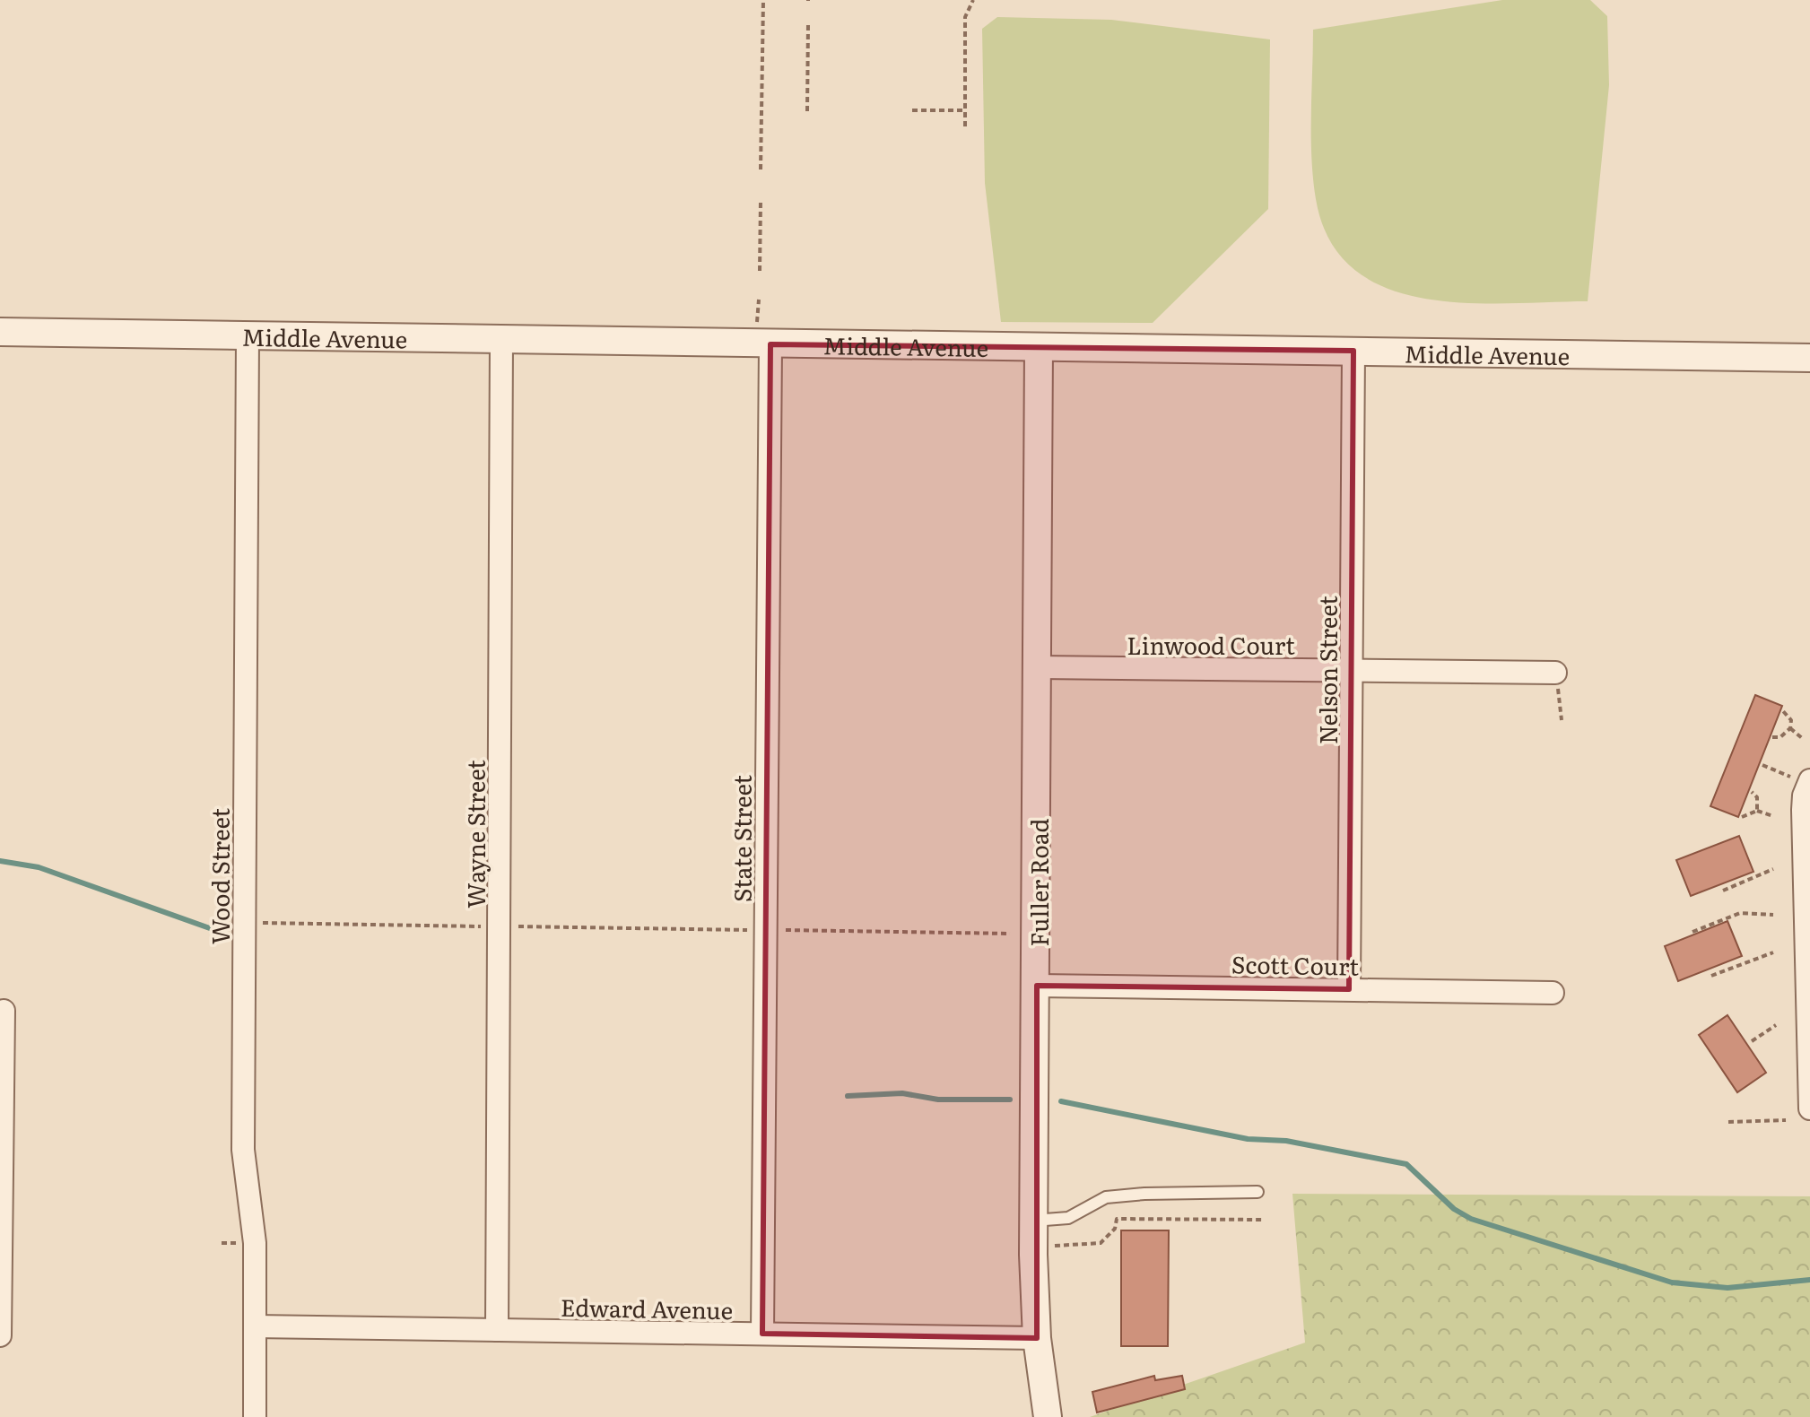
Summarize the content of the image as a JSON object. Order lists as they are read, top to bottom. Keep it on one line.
{"streets":{"street":["Middle Avenue","Linwood Court","Nelson Street","Wayne Street","State Street","Wood Street","Fuller Road","Scott Court","Edward Avenue"]},"crossings":[["Middle Avenue","Nelson Street"],["Middle Avenue","Wayne Street"],["Middle Avenue","State Street"],["Middle Avenue","Wood Street"],["Middle Avenue","Fuller Road"],["Linwood Court","Nelson Street"],["Linwood Court","Fuller Road"],["Nelson Street","Scott Court"],["Wayne Street","Edward Avenue"],["State Street","Edward Avenue"],["Wood Street","Edward Avenue"],["Fuller Road","Scott Court"],["Fuller Road","Edward Avenue"]]}
